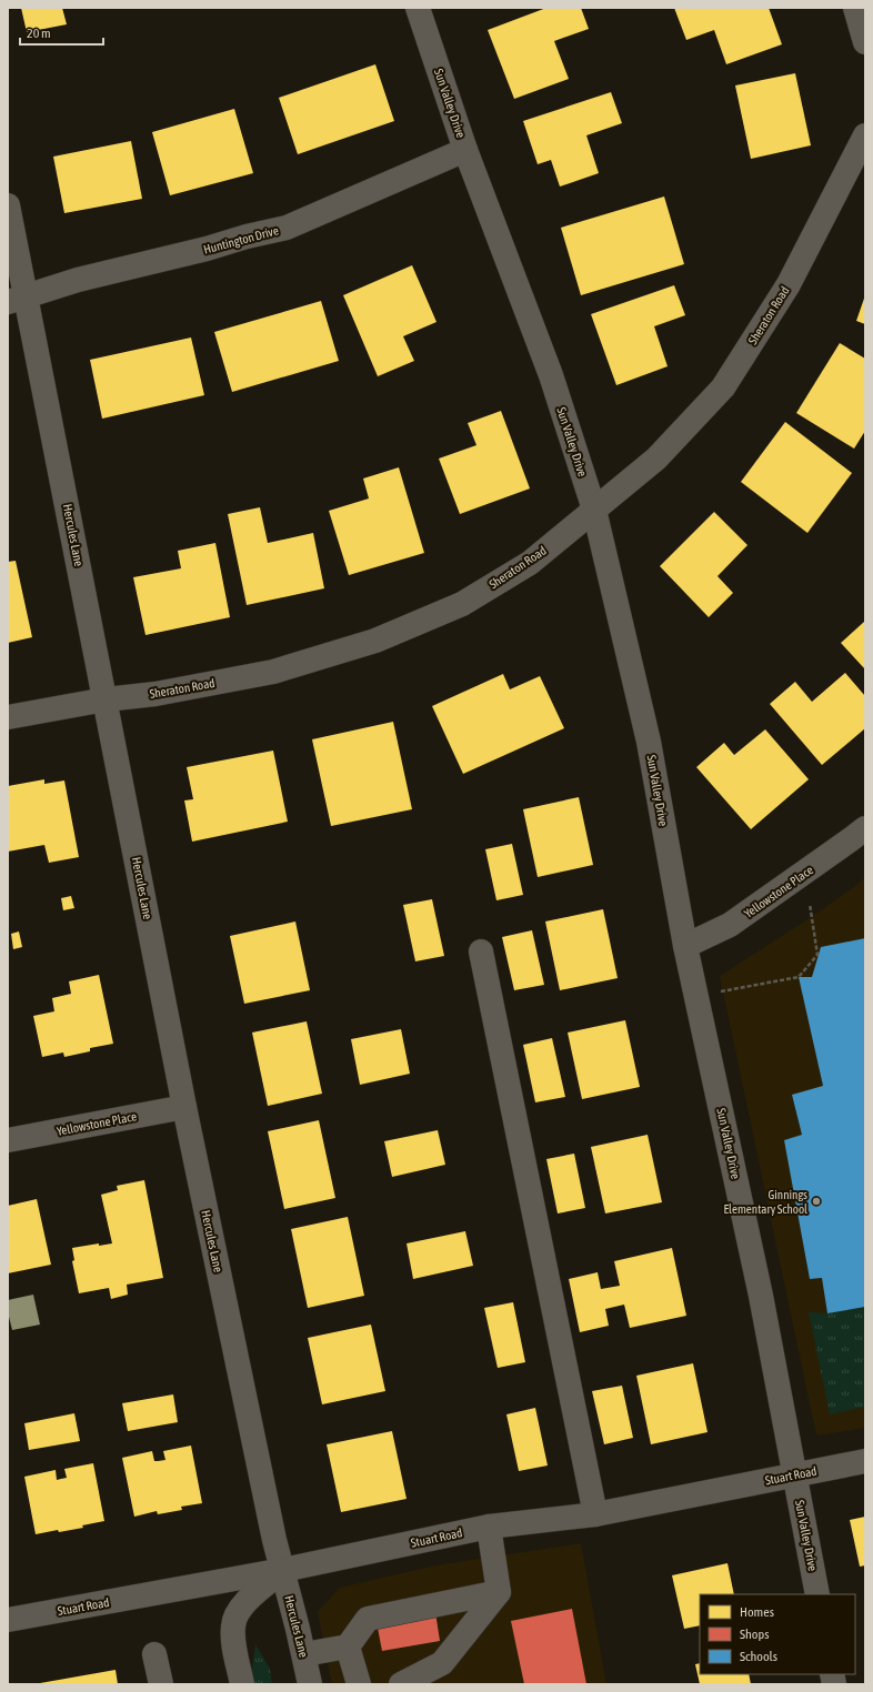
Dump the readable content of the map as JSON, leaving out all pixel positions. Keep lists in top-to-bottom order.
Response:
{
  "streets": {
    "street": [
      "Sun Valley Drive",
      "Huntington Drive",
      "Sheraton Road",
      "Hercules Lane",
      "Yellowstone Place",
      "Stuart Road"
    ]
  },
  "crossings": [
    ["Sun Valley Drive", "Huntington Drive"],
    ["Sun Valley Drive", "Sheraton Road"],
    ["Sun Valley Drive", "Yellowstone Place"],
    ["Sun Valley Drive", "Stuart Road"],
    ["Huntington Drive", "Hercules Lane"],
    ["Sheraton Road", "Hercules Lane"],
    ["Hercules Lane", "Yellowstone Place"],
    ["Hercules Lane", "Stuart Road"]
  ],
  "places": ["Ginnings Elementary School"],
  "legend": ["Homes", "Shops", "Schools"],
  "scale_bar": "20 m"
}
